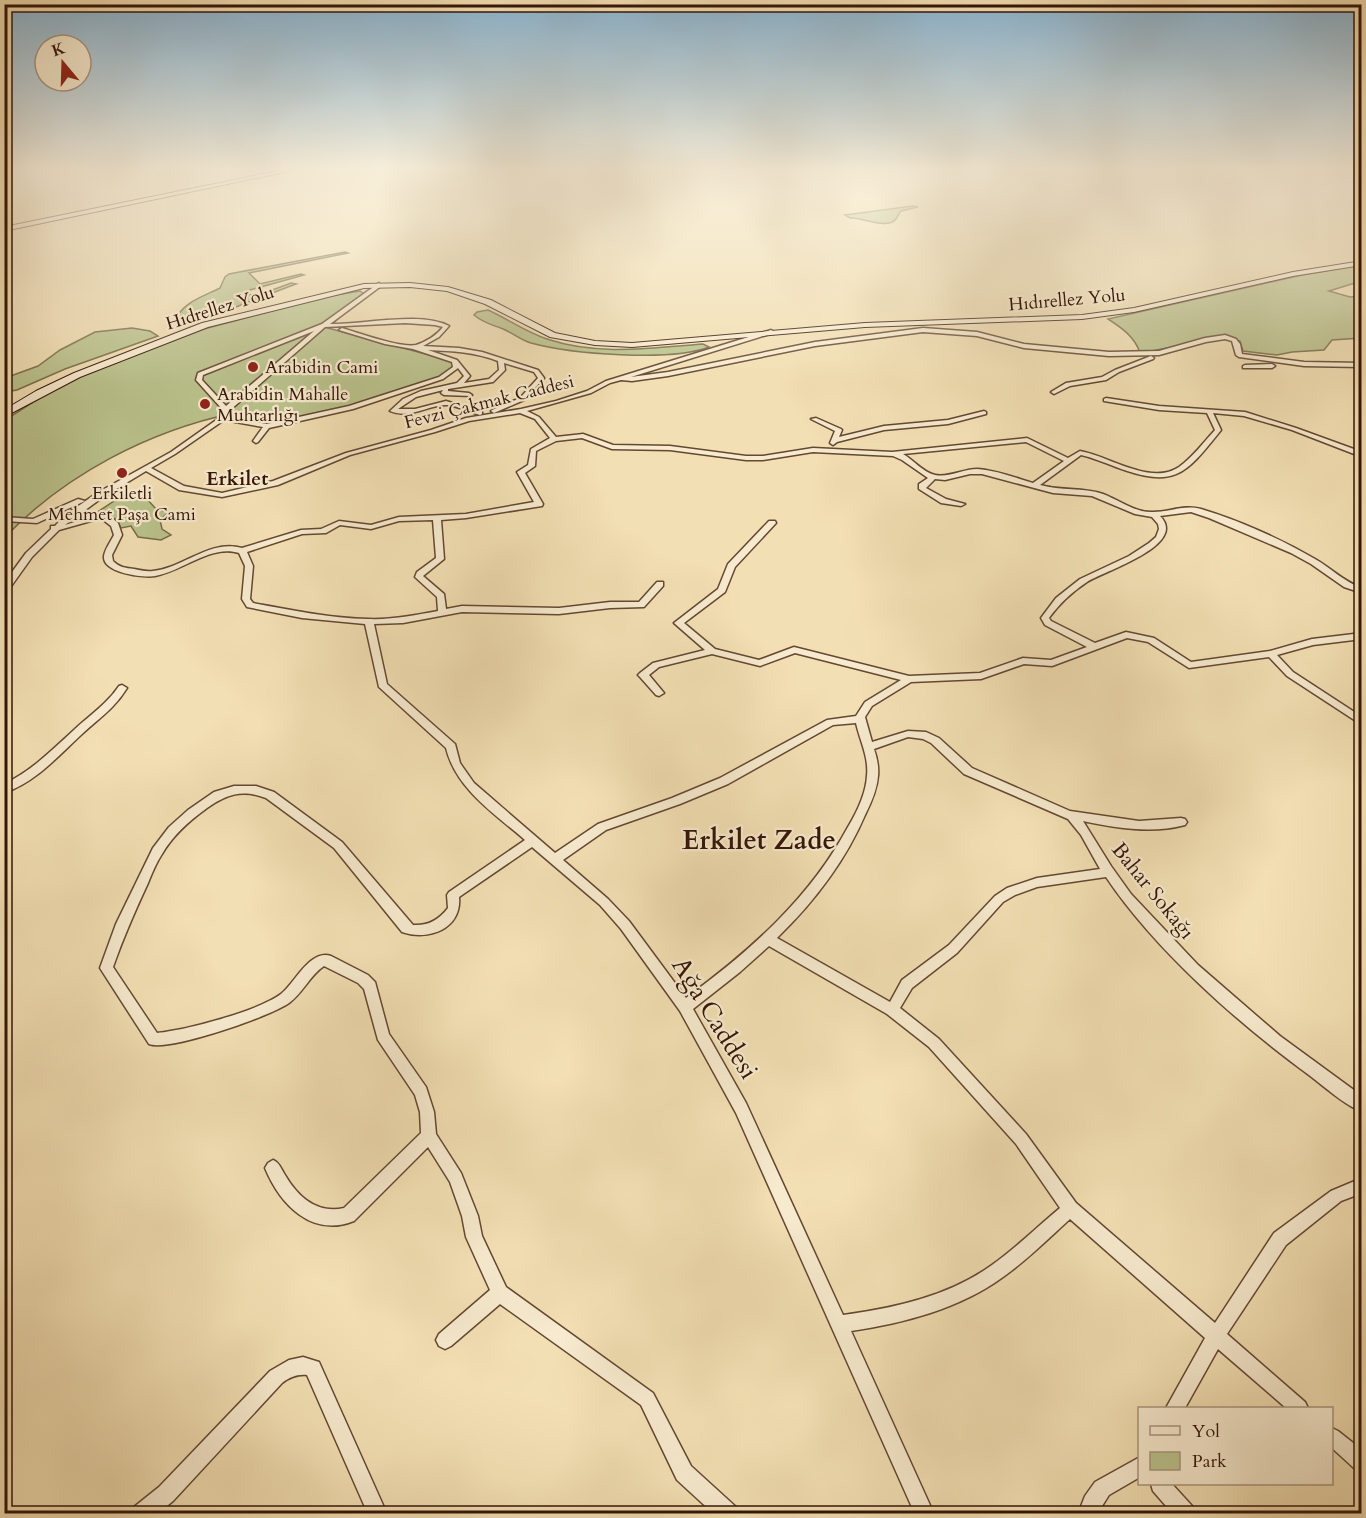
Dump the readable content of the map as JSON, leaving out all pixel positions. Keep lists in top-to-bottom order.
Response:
{
  "streets": {
    "street": [
      "Hıdırellez Yolu",
      "Hıdrellez Yolu",
      "Fevzi Çakmak Caddesi",
      "Bahar Sokağı",
      "Ağa Caddesi"
    ]
  },
  "crossings": [
    ["Hıdırellez Yolu", "Hıdrellez Yolu"],
    ["Hıdırellez Yolu", "Fevzi Çakmak Caddesi"],
    ["Hıdrellez Yolu", "Fevzi Çakmak Caddesi"]
  ],
  "districts": ["Erkilet", "Erkilet Zade"],
  "places": ["Arabidin Cami", "Arabidin Mahalle Muhtarlığı", "Erkiletli Mehmet Paşa Cami"],
  "legend": ["Yol", "Park"],
  "north": "top"
}
